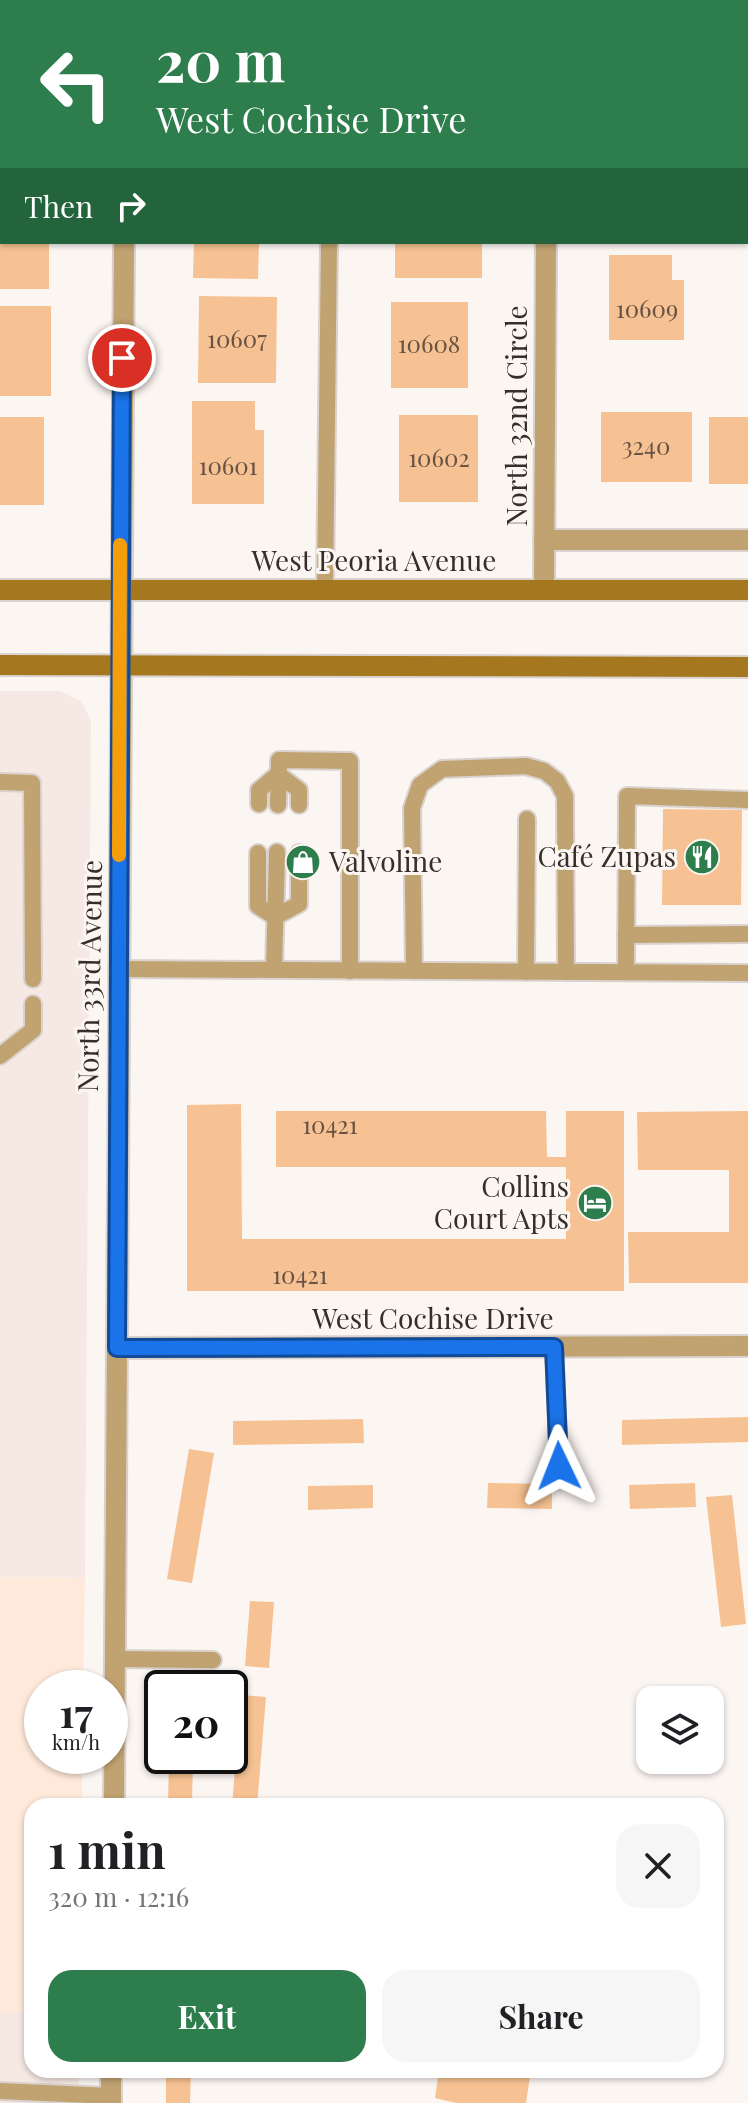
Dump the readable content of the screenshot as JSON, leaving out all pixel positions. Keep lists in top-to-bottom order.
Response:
{
  "streets": {
    "main road": ["West Peoria Avenue"],
    "street": ["North 32nd Circle", "North 33rd Avenue", "West Cochise Drive"]
  },
  "crossings": [
    ["North 32nd Circle", "West Peoria Avenue"],
    ["West Peoria Avenue", "North 33rd Avenue"],
    ["North 33rd Avenue", "West Cochise Drive"]
  ],
  "places": {
    "restaurant": ["Café Zupas"],
    "shop": ["Valvoline"],
    "hotel": ["Collins Court Apts"]
  },
  "house_numbers": [
    "10609",
    "10607",
    "10608",
    "3240",
    "10602",
    "10601",
    "10421",
    "10421"
  ],
  "page": {
    "turn": ["20 m", "West Cochise Drive"],
    "then": "Then",
    "speed": "17 km/h",
    "limit": "20",
    "heading": ["1 min", "320 m · 12:16"],
    "buttons": ["Exit", "Share"]
  }
}
